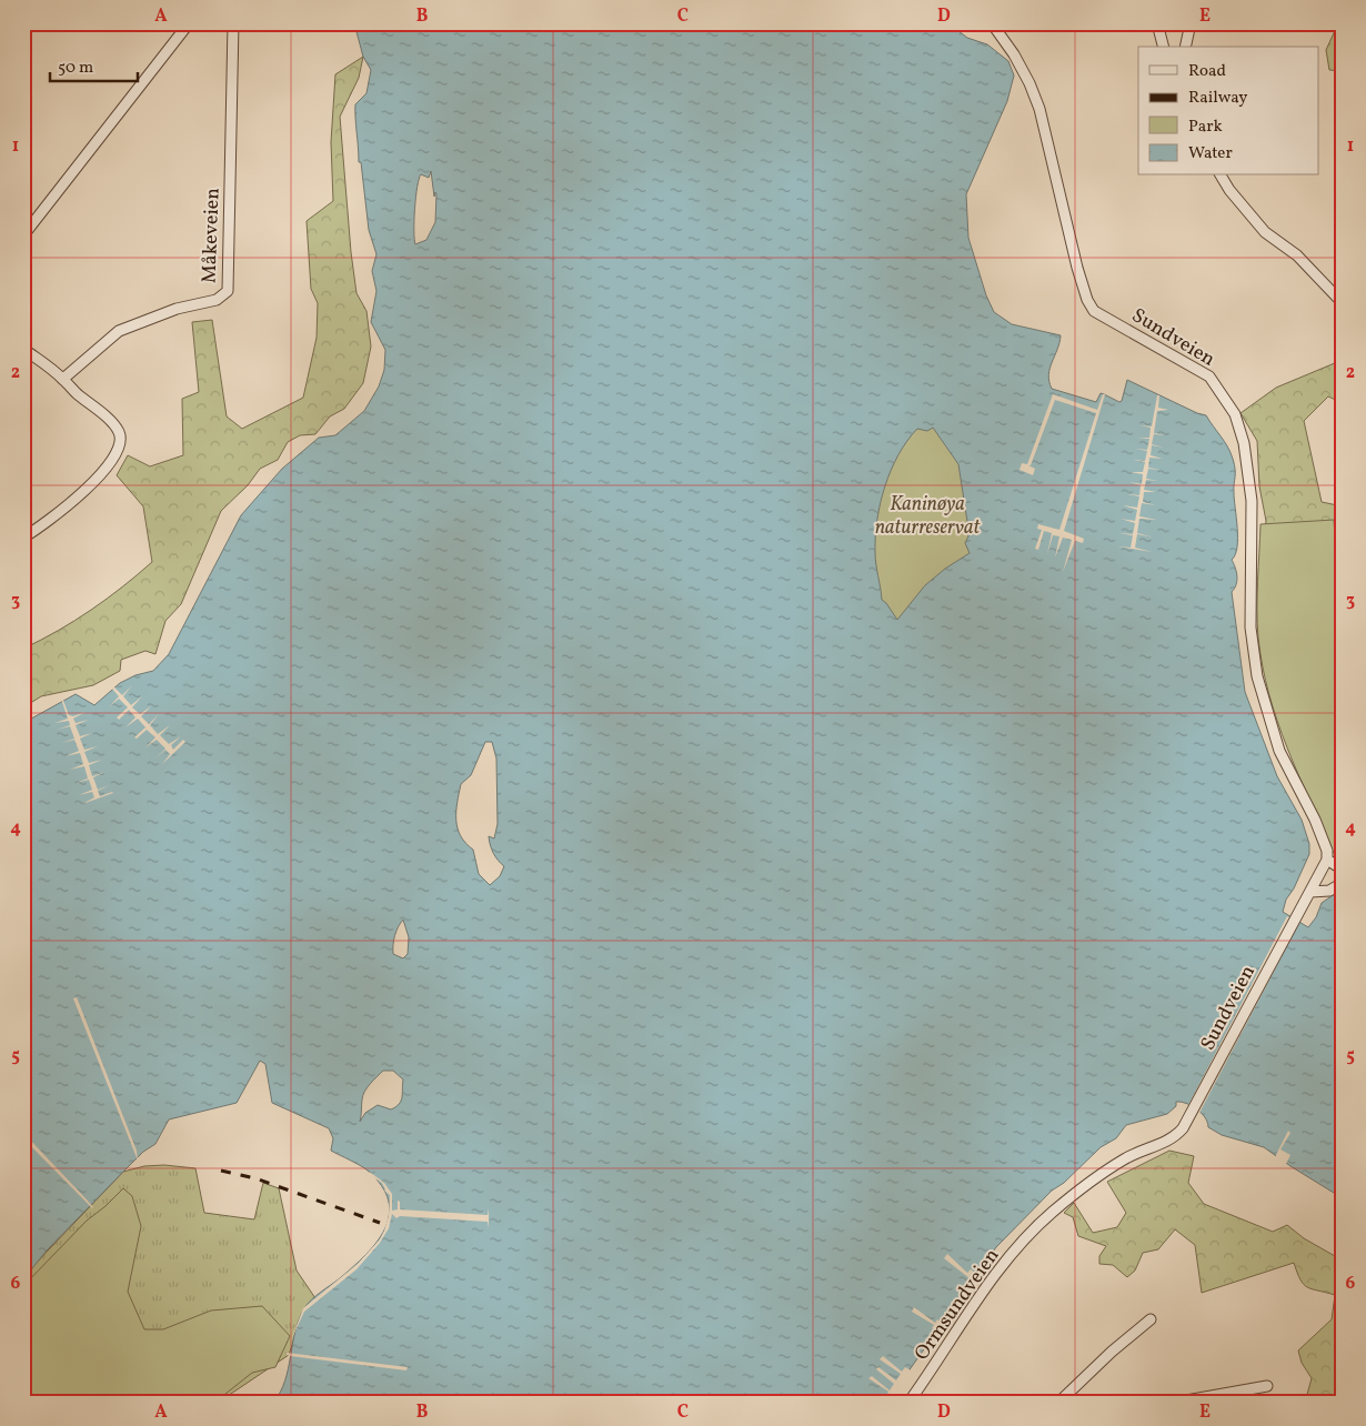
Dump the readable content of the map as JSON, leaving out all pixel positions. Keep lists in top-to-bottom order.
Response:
{
  "streets": {
    "street": ["Måkeveien", "Sundveien", "Ormsundveien"]
  },
  "crossings": [
    ["Sundveien", "Ormsundveien"]
  ],
  "parks": ["Kaninøya naturreservat"],
  "legend": [
    "Road",
    "Railway",
    "Park",
    "Water"
  ],
  "scale_bar": "50 m",
  "grid": {
    "columns": [
      "A",
      "B",
      "C",
      "D",
      "E"
    ],
    "rows": [
      "1",
      "2",
      "3",
      "4",
      "5",
      "6"
    ]
  }
}
